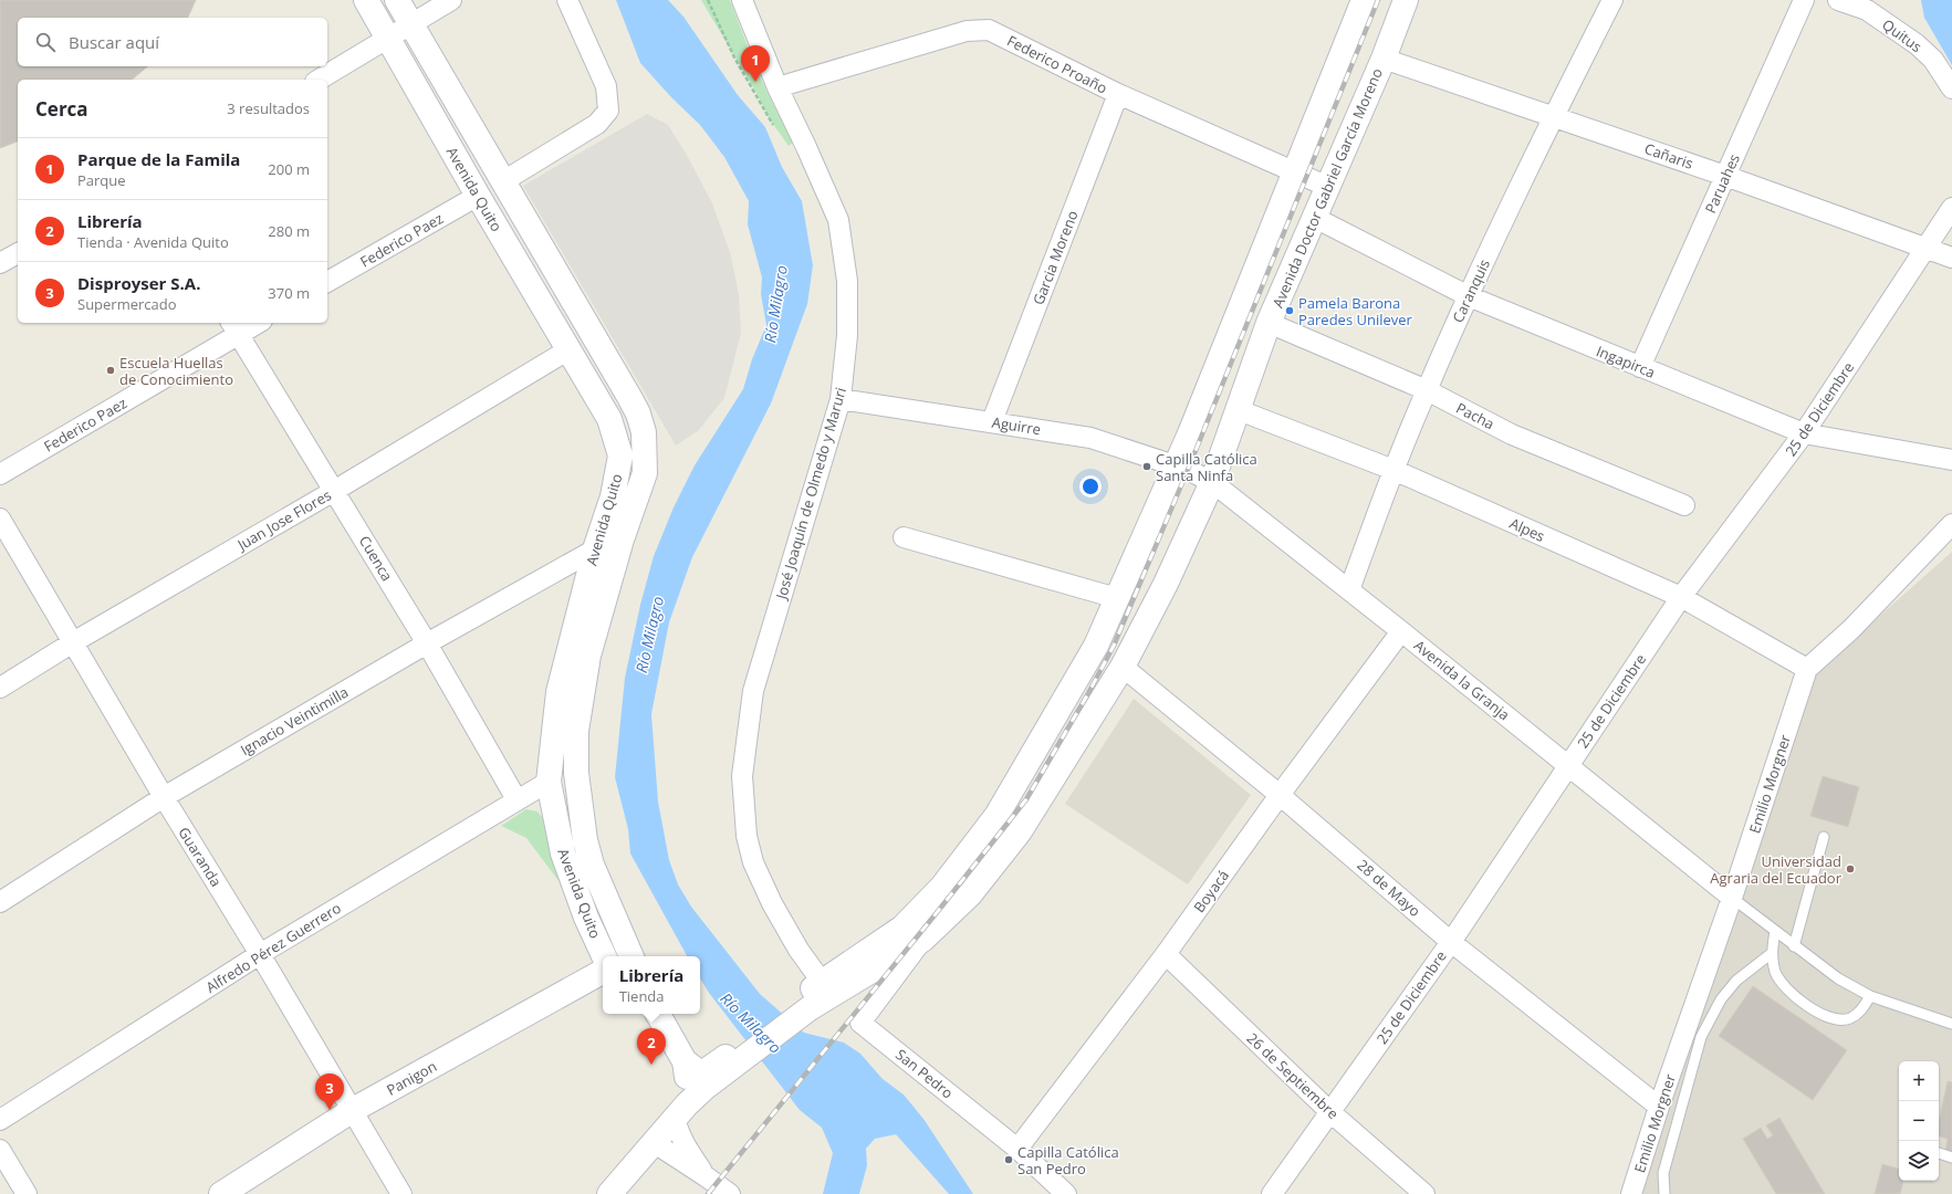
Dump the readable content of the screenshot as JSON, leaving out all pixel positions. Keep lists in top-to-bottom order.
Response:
{
  "streets": {
    "main road": ["Avenida Doctor Gabriel García Moreno", "Avenida Quito", "Panigon"],
    "street": [
      "Quitus",
      "Federico Proaño",
      "Cañaris",
      "Paruahes",
      "Federico Paez",
      "Garcia Moreno",
      "Caranquis",
      "Ingapirca",
      "25 de Diciembre",
      "Pacha",
      "Aguirre",
      "José Joaquín de Olmedo y Maruri",
      "Juan Jose Flores",
      "Alpes",
      "Cuenca",
      "Avenida la Granja",
      "Ignacio Veintimilla",
      "Emilio Morgner",
      "Guaranda",
      "28 de Mayo",
      "Boyacá",
      "Alfredo Pérez Guerrero",
      "San Pedro",
      "26 de Septiembre"
    ]
  },
  "crossings": [
    ["Federico Proaño", "Avenida Doctor Gabriel García Moreno"],
    ["Federico Proaño", "Garcia Moreno"],
    ["Federico Proaño", "José Joaquín de Olmedo y Maruri"],
    ["Cañaris", "Paruahes"],
    ["Cañaris", "Avenida Doctor Gabriel García Moreno"],
    ["Cañaris", "Caranquis"],
    ["Cañaris", "25 de Diciembre"],
    ["Paruahes", "Ingapirca"],
    ["Avenida Doctor Gabriel García Moreno", "Ingapirca"],
    ["Avenida Doctor Gabriel García Moreno", "Pacha"],
    ["Avenida Doctor Gabriel García Moreno", "Aguirre"],
    ["Avenida Doctor Gabriel García Moreno", "José Joaquín de Olmedo y Maruri"],
    ["Avenida Doctor Gabriel García Moreno", "Alpes"],
    ["Avenida Doctor Gabriel García Moreno", "Avenida la Granja"],
    ["Avenida Doctor Gabriel García Moreno", "28 de Mayo"],
    ["Avenida Doctor Gabriel García Moreno", "San Pedro"],
    ["Avenida Quito", "Federico Paez"],
    ["Avenida Quito", "Juan Jose Flores"],
    ["Avenida Quito", "Ignacio Veintimilla"],
    ["Avenida Quito", "Alfredo Pérez Guerrero"],
    ["Federico Paez", "Cuenca"],
    ["Garcia Moreno", "Aguirre"],
    ["Caranquis", "Ingapirca"],
    ["Caranquis", "Pacha"],
    ["Caranquis", "Alpes"],
    ["Caranquis", "Avenida la Granja"],
    ["Ingapirca", "25 de Diciembre"],
    ["25 de Diciembre", "Alpes"],
    ["25 de Diciembre", "Avenida la Granja"],
    ["25 de Diciembre", "28 de Mayo"],
    ["25 de Diciembre", "26 de Septiembre"],
    ["Aguirre", "José Joaquín de Olmedo y Maruri"],
    ["Aguirre", "Avenida la Granja"],
    ["Juan Jose Flores", "Cuenca"],
    ["Juan Jose Flores", "Guaranda"],
    ["Alpes", "Emilio Morgner"],
    ["Cuenca", "Ignacio Veintimilla"],
    ["Cuenca", "Alfredo Pérez Guerrero"],
    ["Avenida la Granja", "Emilio Morgner"],
    ["Avenida la Granja", "Boyacá"],
    ["Ignacio Veintimilla", "Guaranda"],
    ["Emilio Morgner", "28 de Mayo"],
    ["Guaranda", "Alfredo Pérez Guerrero"],
    ["Guaranda", "Panigon"],
    ["28 de Mayo", "Boyacá"],
    ["Boyacá", "San Pedro"],
    ["Boyacá", "26 de Septiembre"]
  ],
  "water": ["Río Milagro"],
  "places": [
    "Pamela Barona Paredes Unilever",
    "Escuela Huellas de Conocimiento",
    "Capilla Católica Santa Ninfa",
    "Universidad Agraria del Ecuador",
    "Capilla Católica San Pedro"
  ],
  "page": {
    "search": "Buscar aquí",
    "pins": ["1", "2", "3"],
    "heading": ["Cerca", "3 resultados"],
    "list": [
      {
        "mark": "1",
        "name": "Parque de la Famila",
        "note": "Parque",
        "value": "200 m"
      },
      {
        "mark": "2",
        "name": "Librería",
        "note": "Tienda · Avenida Quito",
        "value": "280 m"
      },
      {
        "mark": "3",
        "name": "Disproyser S.A.",
        "note": "Supermercado",
        "value": "370 m"
      }
    ],
    "popup": ["Librería", "Tienda"],
    "map_buttons": ["+", "−"]
  }
}
